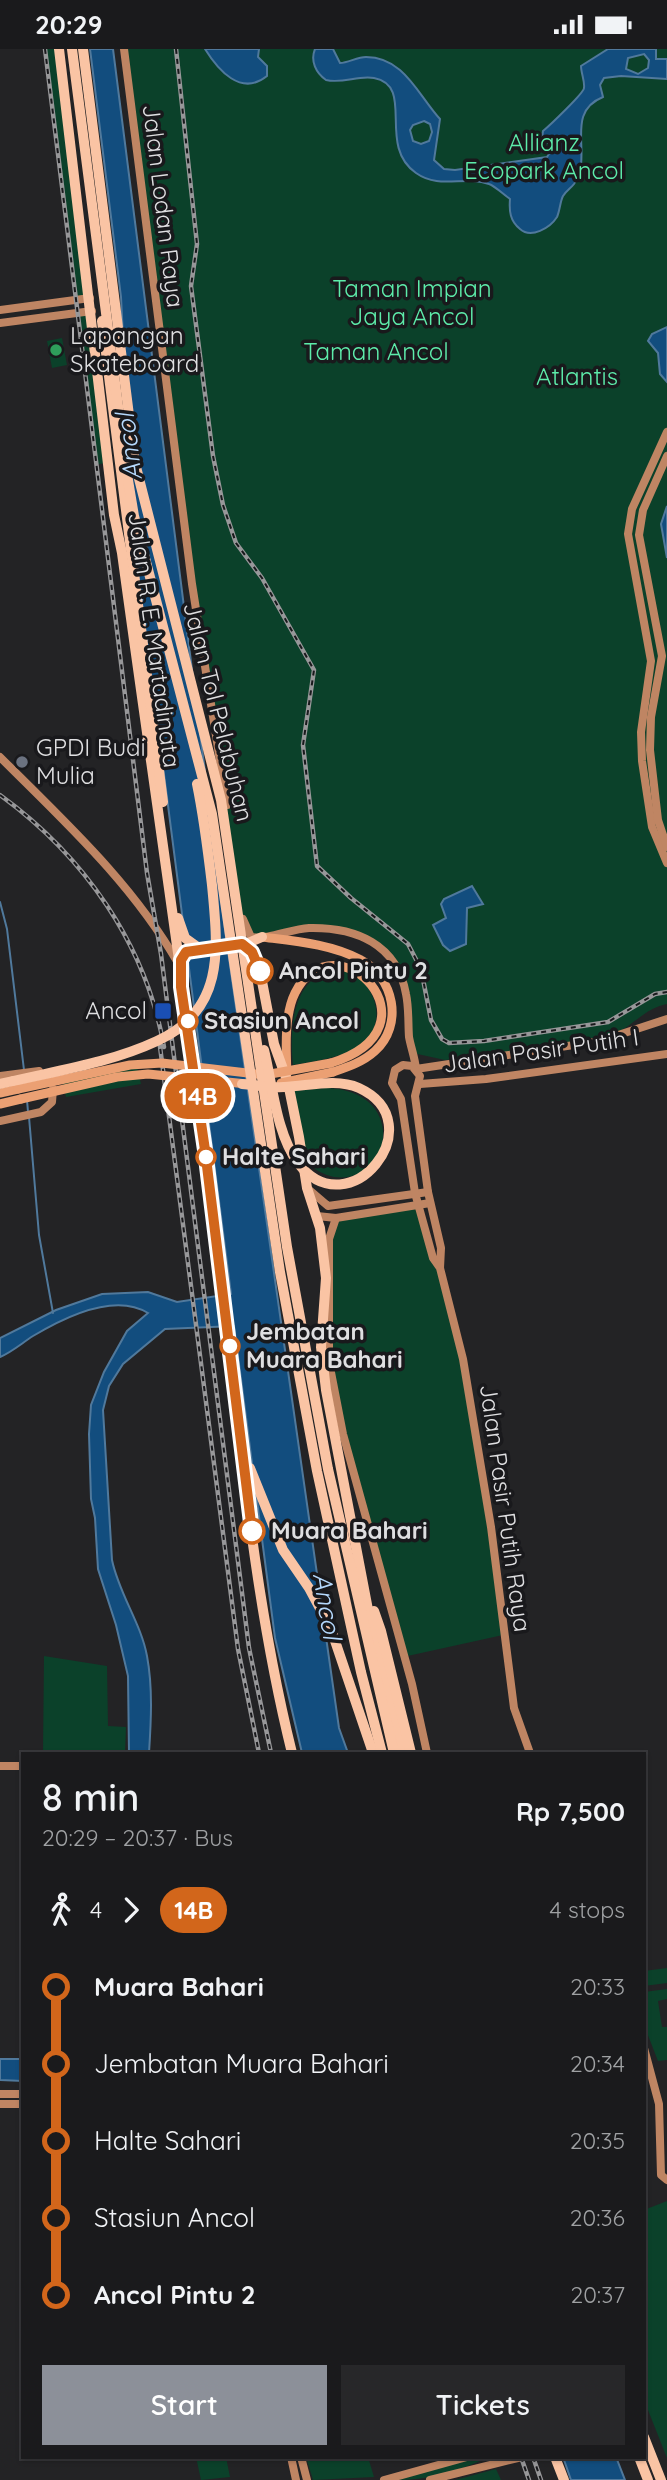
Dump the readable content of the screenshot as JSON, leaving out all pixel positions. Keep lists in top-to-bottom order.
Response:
{
  "streets": {
    "highway": ["Jalan R. E. Martadinata", "Jalan Tol Pelabuhan"],
    "street": ["Jalan Lodan Raya", "Jalan Pasir Putih I", "Jalan Pasir Putih Raya"]
  },
  "crossings": [
    ["Jalan Lodan Raya", "Jalan Pasir Putih Raya"],
    ["Jalan R. E. Martadinata", "Jalan Tol Pelabuhan"],
    ["Jalan Pasir Putih I", "Jalan Pasir Putih Raya"]
  ],
  "water": ["Ancol"],
  "parks": [
    "Allianz Ecopark Ancol",
    "Taman Impian Jaya Ancol",
    "Taman Ancol",
    "Atlantis"
  ],
  "places": {
    "other": [
      "Lapangan Skateboard",
      "GPDI Budi Mulia",
      "Ancol Pintu 2",
      "Stasiun Ancol",
      "Halte Sahari",
      "Jembatan Muara Bahari",
      "Muara Bahari"
    ],
    "transit": ["Ancol"]
  },
  "lines": ["bus line 14B"],
  "page": {
    "status": "20:29",
    "on_map": "14B",
    "heading": ["8 min", "20:29 – 20:37 · Bus", "Rp 7,500"],
    "legs": ["4", "14B", "4 stops"],
    "list": [
      {
        "name": "Muara Bahari",
        "value": "20:33"
      },
      {
        "name": "Jembatan Muara Bahari",
        "value": "20:34"
      },
      {
        "name": "Halte Sahari",
        "value": "20:35"
      },
      {
        "name": "Stasiun Ancol",
        "value": "20:36"
      },
      {
        "name": "Ancol Pintu 2",
        "value": "20:37"
      }
    ],
    "buttons": ["Start", "Tickets"]
  }
}
